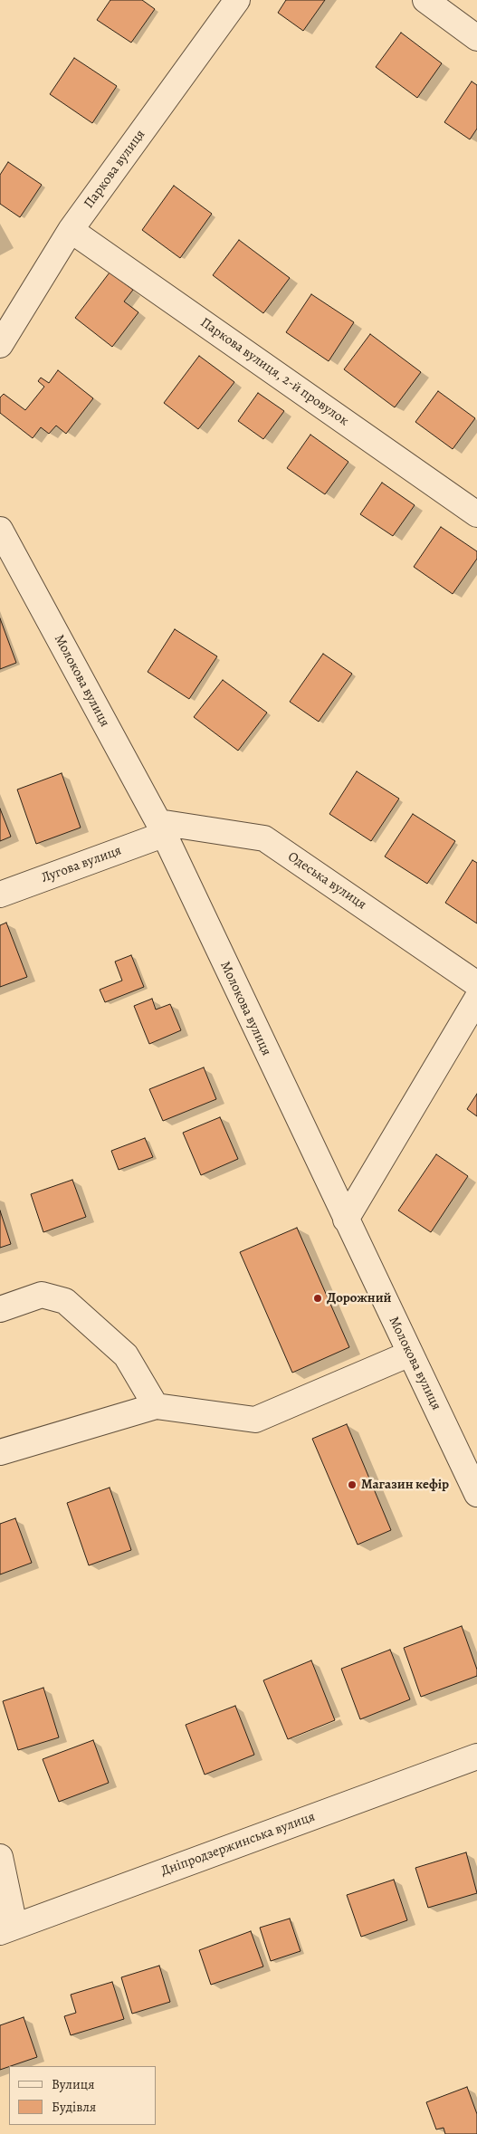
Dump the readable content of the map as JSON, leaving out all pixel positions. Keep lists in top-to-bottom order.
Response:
{
  "streets": {
    "street": [
      "Паркова вулиця",
      "Паркова вулиця, 2-й провулок",
      "Молокова вулиця",
      "Лугова вулиця",
      "Одеська вулиця",
      "Дніпродзержинська вулиця"
    ]
  },
  "crossings": [
    ["Паркова вулиця", "Паркова вулиця, 2-й провулок"],
    ["Молокова вулиця", "Лугова вулиця"],
    ["Молокова вулиця", "Одеська вулиця"],
    ["Лугова вулиця", "Одеська вулиця"]
  ],
  "places": ["Дорожний", "Магазин кефір"],
  "legend": ["Вулиця", "Будівля"]
}
